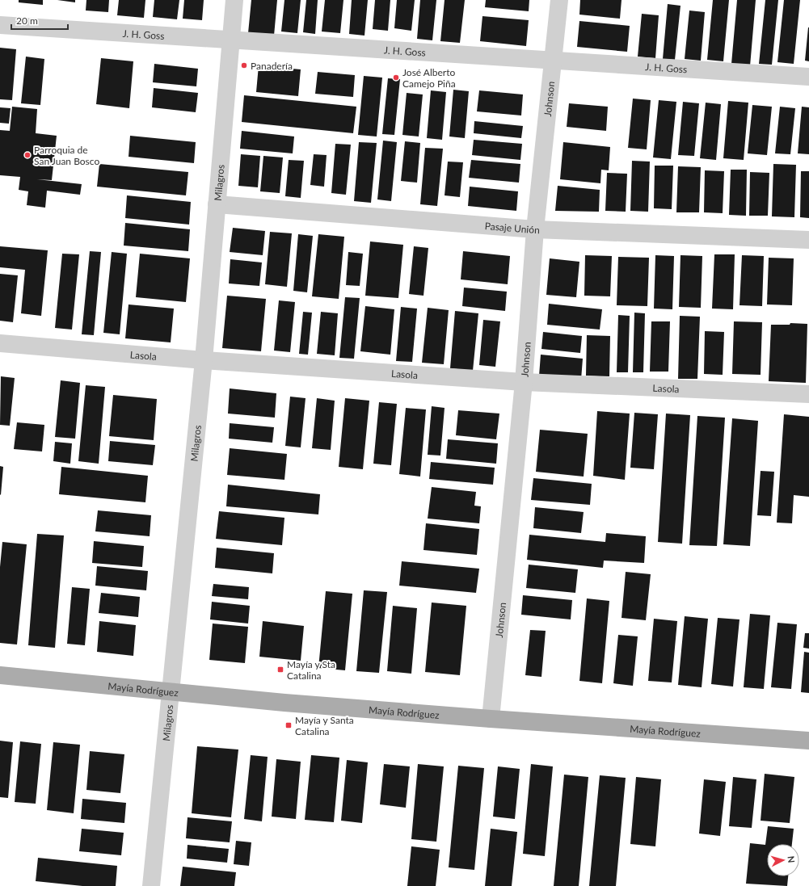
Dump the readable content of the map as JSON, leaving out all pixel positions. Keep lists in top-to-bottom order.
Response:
{
  "streets": {
    "main road": ["Mayía Rodríguez"],
    "street": [
      "J. H. Goss",
      "Johnson",
      "Milagros",
      "Pasaje Unión",
      "Lasola"
    ]
  },
  "crossings": [
    ["J. H. Goss", "Johnson"],
    ["J. H. Goss", "Milagros"],
    ["Johnson", "Pasaje Unión"],
    ["Johnson", "Lasola"],
    ["Johnson", "Mayía Rodríguez"],
    ["Milagros", "Pasaje Unión"],
    ["Milagros", "Lasola"],
    ["Milagros", "Mayía Rodríguez"]
  ],
  "places": {
    "other": ["Panadería", "José Alberto Camejo Piña", "Parroquia de San Juan Bosco"],
    "transit": ["Mayía y Sta Catalina", "Mayía y Santa Catalina"]
  },
  "scale_bar": "20 m",
  "north": "right"
}
